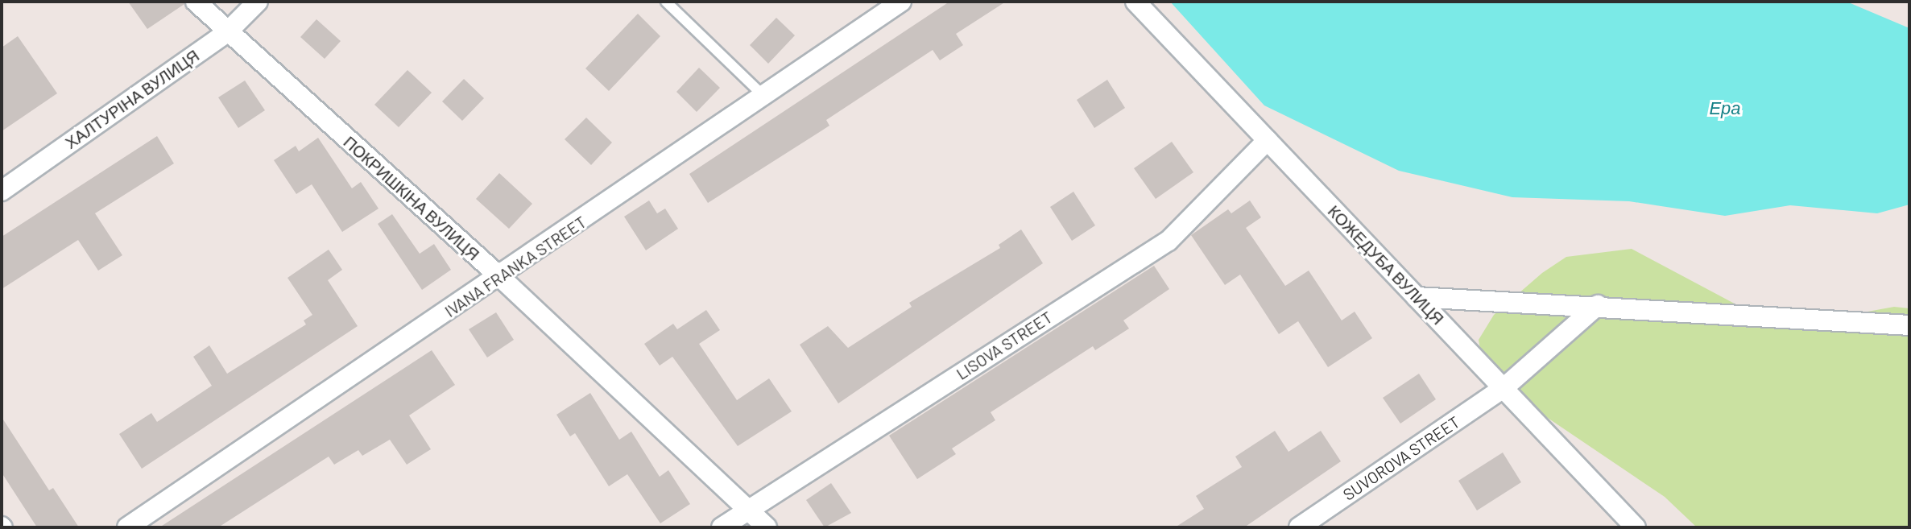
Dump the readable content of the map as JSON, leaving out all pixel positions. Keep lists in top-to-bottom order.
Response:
{
  "streets": {
    "street": [
      "ХАЛТУРІНА ВУЛИЦЯ",
      "ПОКРИШКІНА ВУЛИЦЯ",
      "КОЖЕДУБА ВУЛИЦЯ",
      "IVANA FRANKA STREET",
      "LISOVA STREET",
      "SUVOROVA STREET"
    ]
  },
  "crossings": [
    ["ХАЛТУРІНА ВУЛИЦЯ", "ПОКРИШКІНА ВУЛИЦЯ"],
    ["ПОКРИШКІНА ВУЛИЦЯ", "IVANA FRANKA STREET"],
    ["ПОКРИШКІНА ВУЛИЦЯ", "LISOVA STREET"],
    ["КОЖЕДУБА ВУЛИЦЯ", "LISOVA STREET"],
    ["КОЖЕДУБА ВУЛИЦЯ", "SUVOROVA STREET"]
  ],
  "water": ["Ера"]
}
